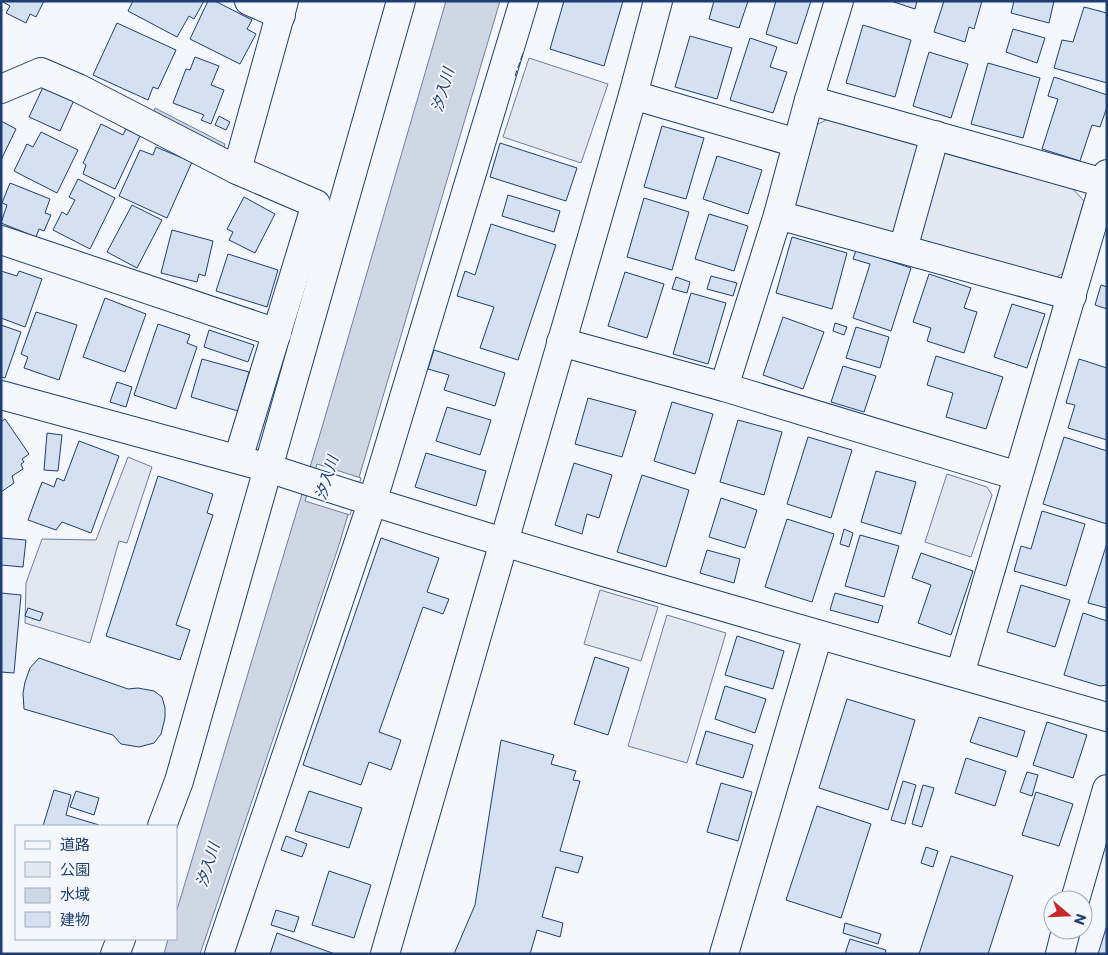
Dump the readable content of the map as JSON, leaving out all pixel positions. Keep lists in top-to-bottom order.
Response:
{
  "water": ["汐入川"],
  "legend": [
    "道路",
    "公園",
    "水域",
    "建物"
  ],
  "north": "right"
}
